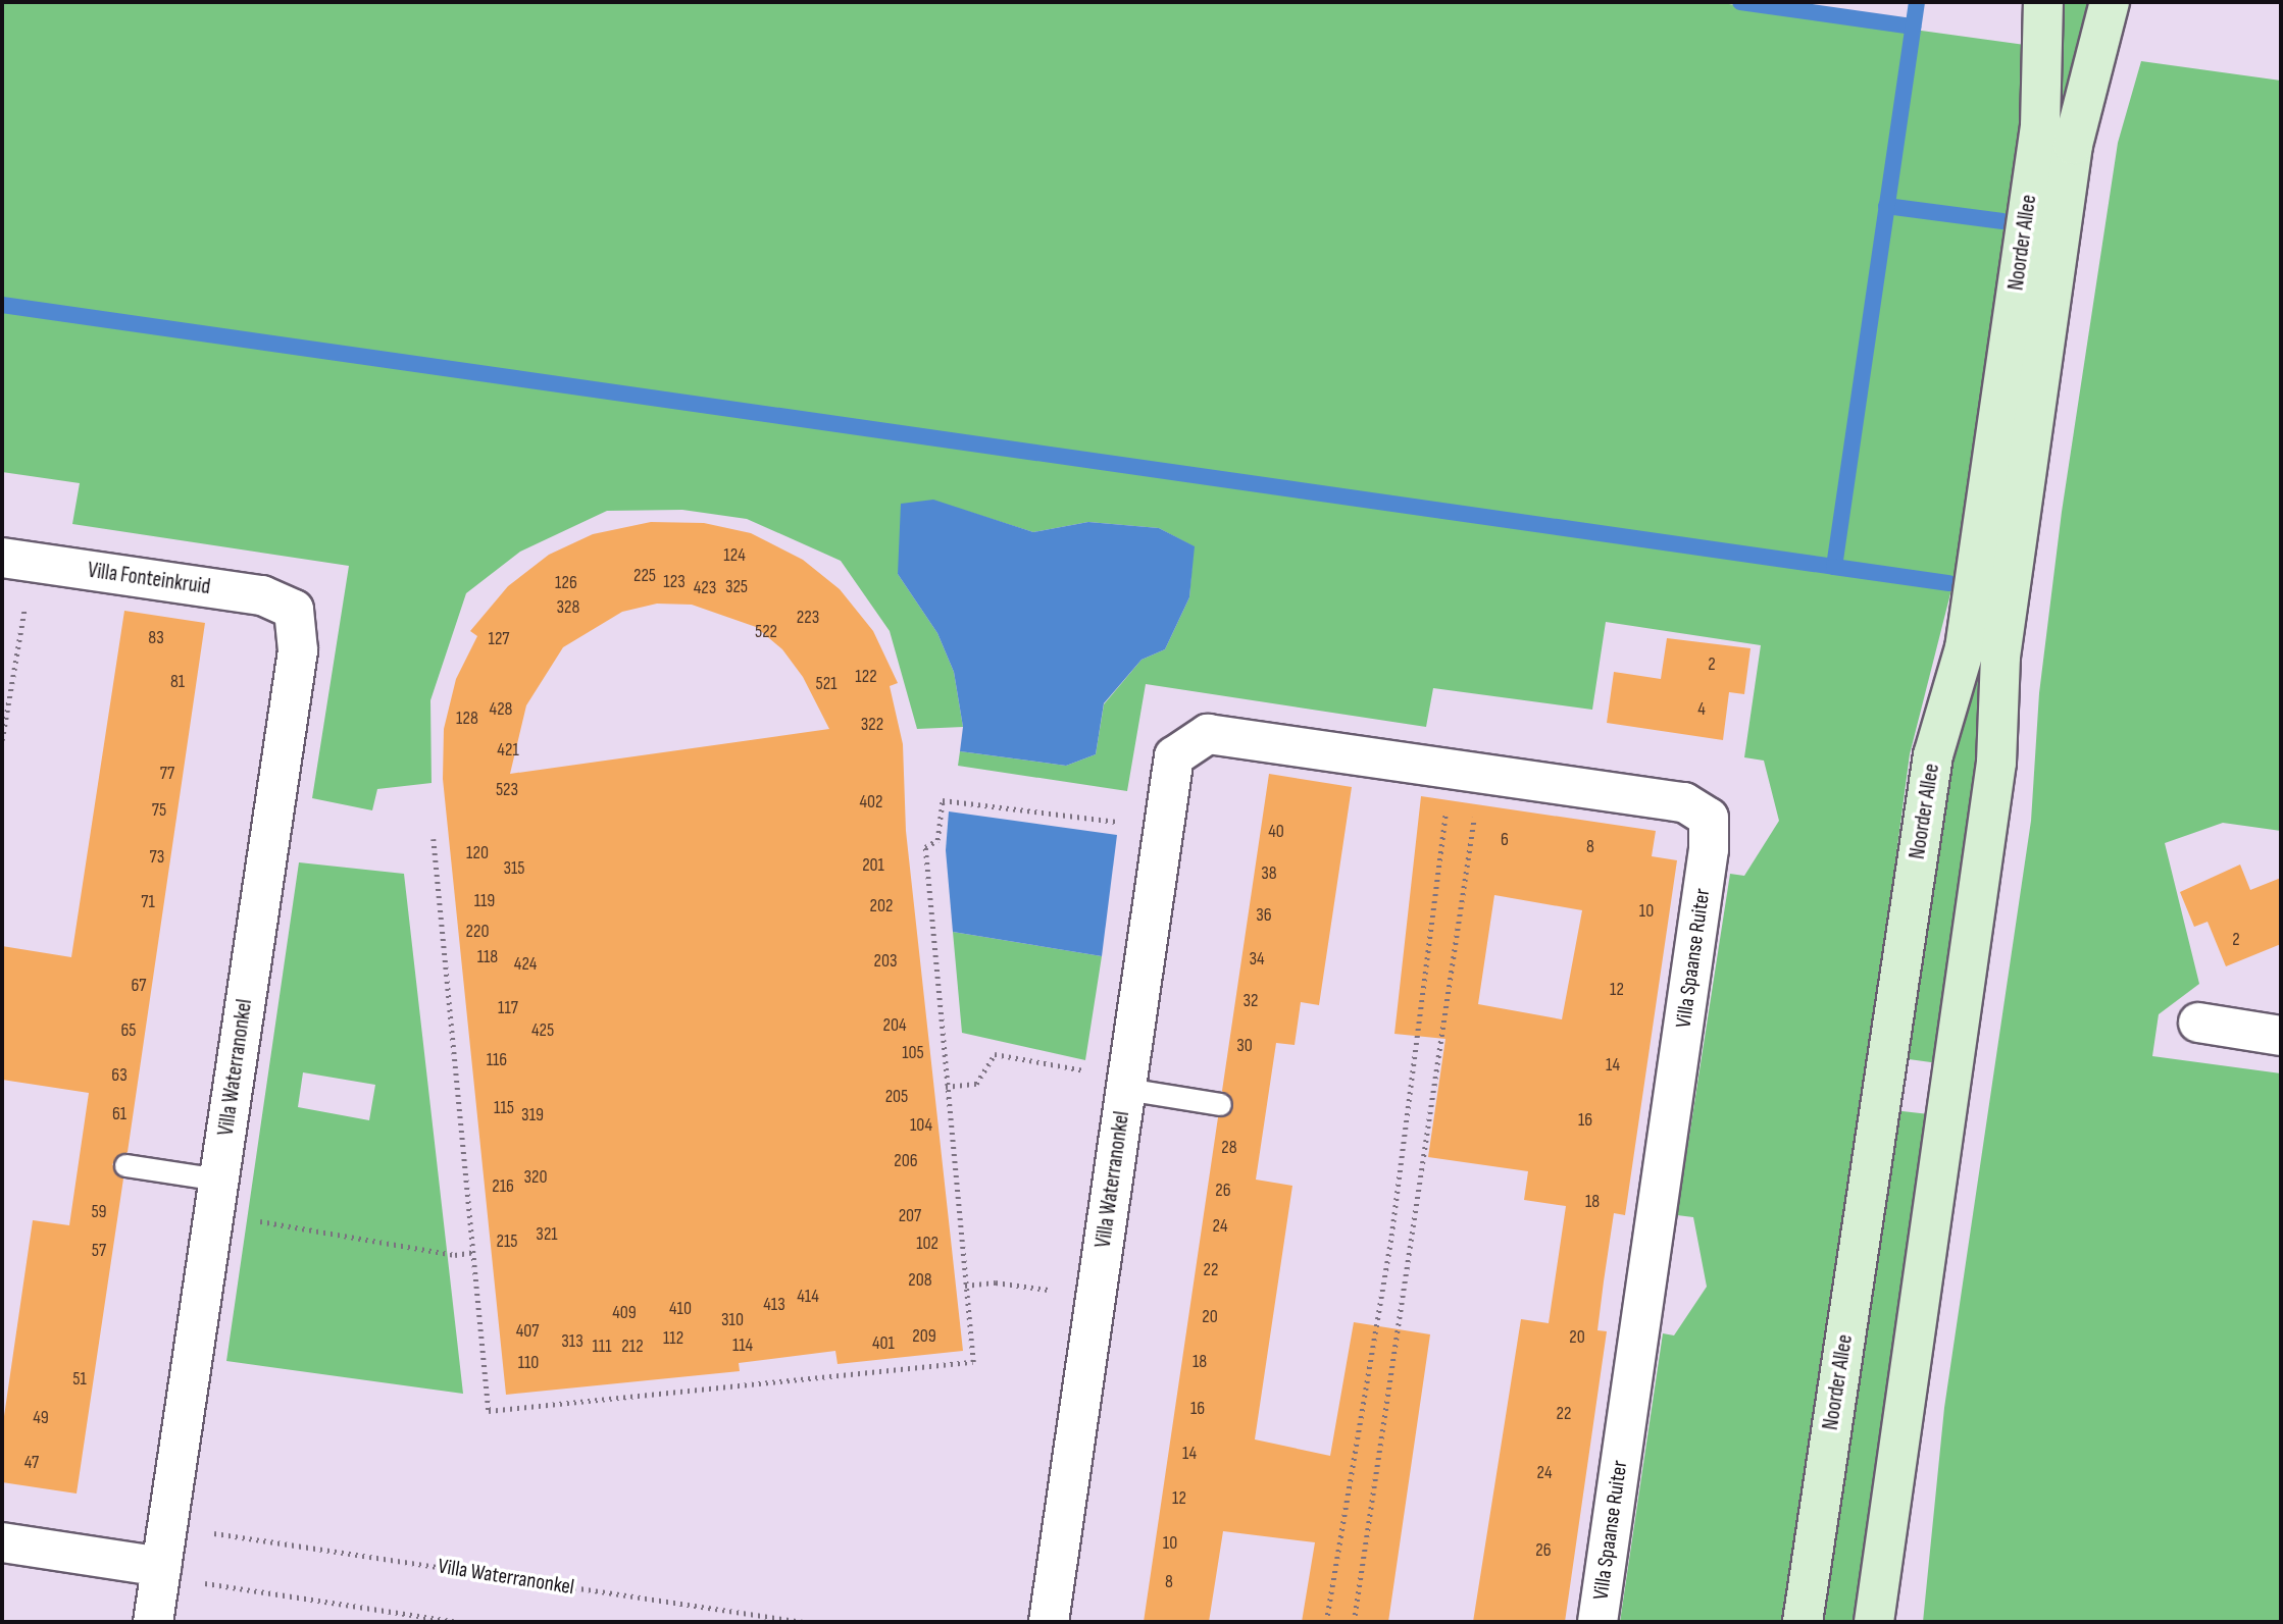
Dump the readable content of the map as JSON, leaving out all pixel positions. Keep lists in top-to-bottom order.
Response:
{
  "streets": {
    "street": [
      "Noorder Allee",
      "Villa Fonteinkruid",
      "Villa Spaanse Ruiter",
      "Villa Waterranonkel"
    ]
  },
  "crossings": [
    ["Villa Fonteinkruid", "Villa Waterranonkel"],
    ["Villa Spaanse Ruiter", "Villa Waterranonkel"]
  ],
  "house_numbers": [
    "124",
    "225",
    "123",
    "126",
    "325",
    "423",
    "328",
    "223",
    "522",
    "83",
    "127",
    "2",
    "122",
    "81",
    "521",
    "428",
    "4",
    "128",
    "322",
    "421",
    "77",
    "523",
    "402",
    "75",
    "40",
    "6",
    "8",
    "120",
    "73",
    "201",
    "315",
    "38",
    "119",
    "71",
    "202",
    "10",
    "36",
    "220",
    "2",
    "118",
    "34",
    "203",
    "424",
    "67",
    "12",
    "32",
    "117",
    "204",
    "65",
    "425",
    "30",
    "105",
    "116",
    "14",
    "63",
    "205",
    "115",
    "61",
    "319",
    "16",
    "104",
    "28",
    "206",
    "320",
    "216",
    "26",
    "18",
    "59",
    "207",
    "24",
    "321",
    "215",
    "102",
    "57",
    "22",
    "208",
    "414",
    "413",
    "410",
    "409",
    "20",
    "310",
    "407",
    "209",
    "20",
    "112",
    "313",
    "401",
    "114",
    "111",
    "212",
    "18",
    "110",
    "51",
    "16",
    "22",
    "49",
    "14",
    "47",
    "24",
    "12",
    "10",
    "26",
    "8"
  ]
}
